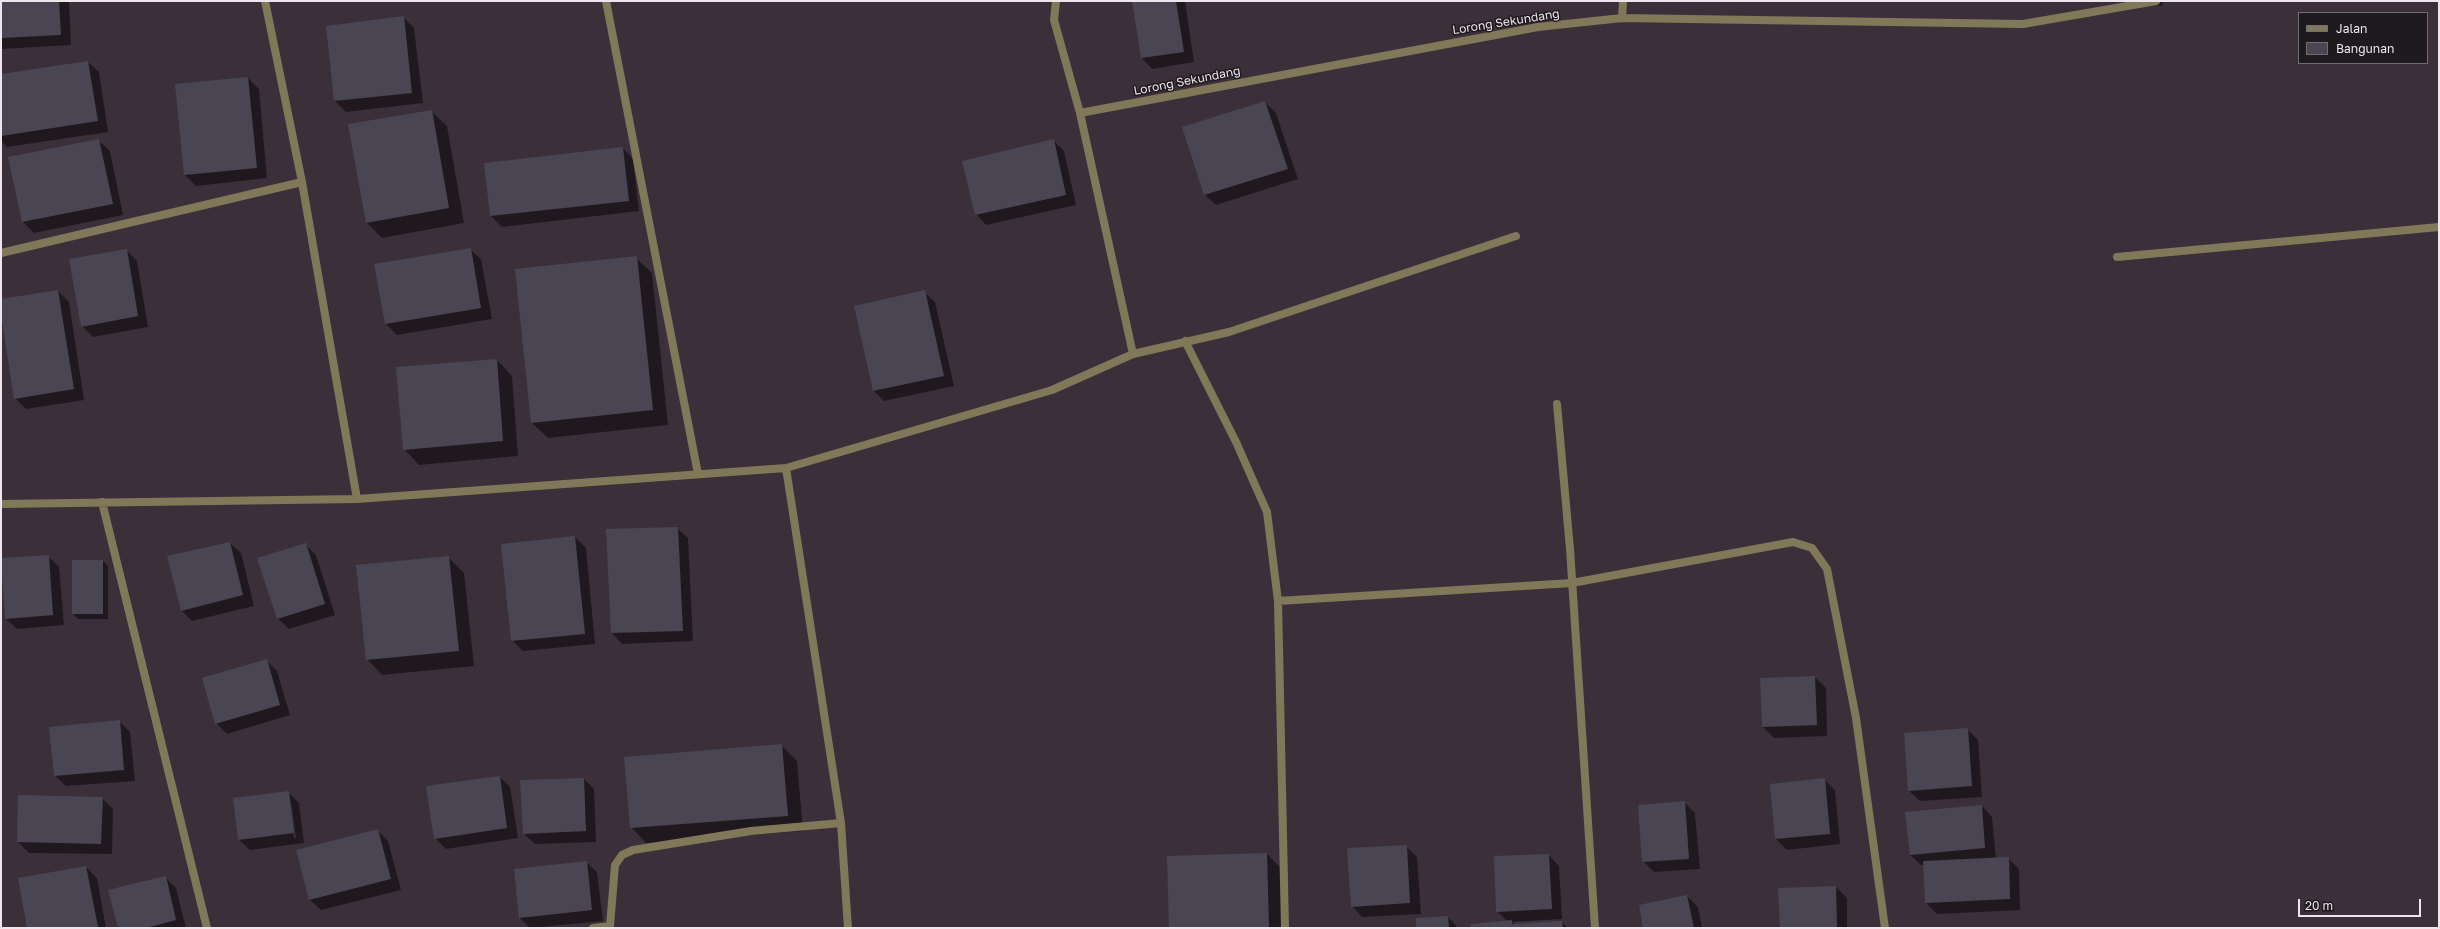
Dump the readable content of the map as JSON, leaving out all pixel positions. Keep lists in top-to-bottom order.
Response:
{
  "streets": {
    "street": ["Lorong Sekundang"]
  },
  "legend": ["Jalan", "Bangunan"],
  "scale_bar": "20 m"
}
